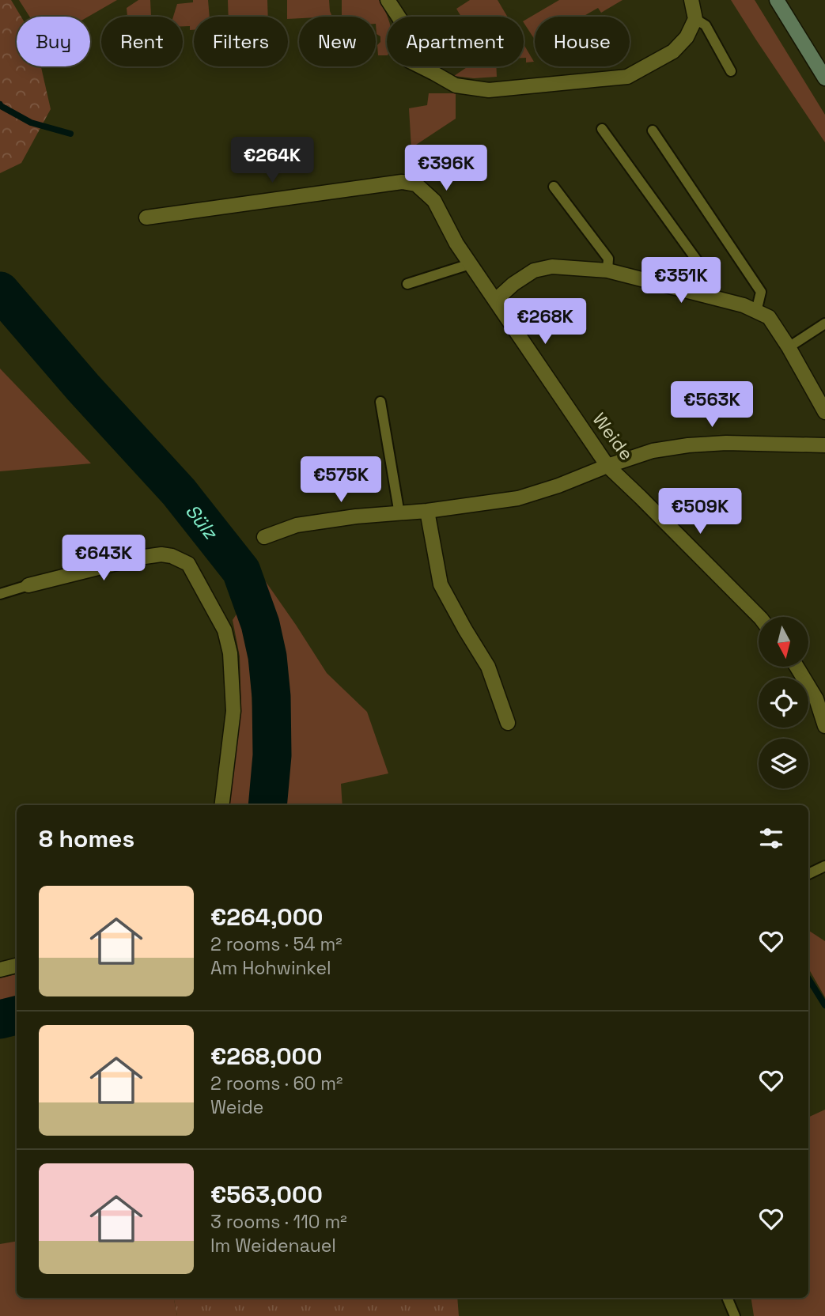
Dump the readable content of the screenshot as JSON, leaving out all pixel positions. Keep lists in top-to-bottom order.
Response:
{
  "streets": {
    "street": ["Weide"]
  },
  "water": ["Sülz"],
  "north": "bottom",
  "page": {
    "chip": [
      "Buy",
      "Rent",
      "Filters",
      "New",
      "Apartment",
      "House"
    ],
    "price": [
      "€264K",
      "€396K",
      "€351K",
      "€268K",
      "€563K",
      "€575K",
      "€509K",
      "€643K"
    ],
    "heading": "8 homes",
    "list": [
      {
        "name": "€264,000",
        "note": "2 rooms · 54 m² · Am Hohwinkel"
      },
      {
        "name": "€268,000",
        "note": "2 rooms · 60 m² · Weide"
      },
      {
        "name": "€563,000",
        "note": "3 rooms · 110 m² · Im Weidenauel"
      }
    ]
  }
}
